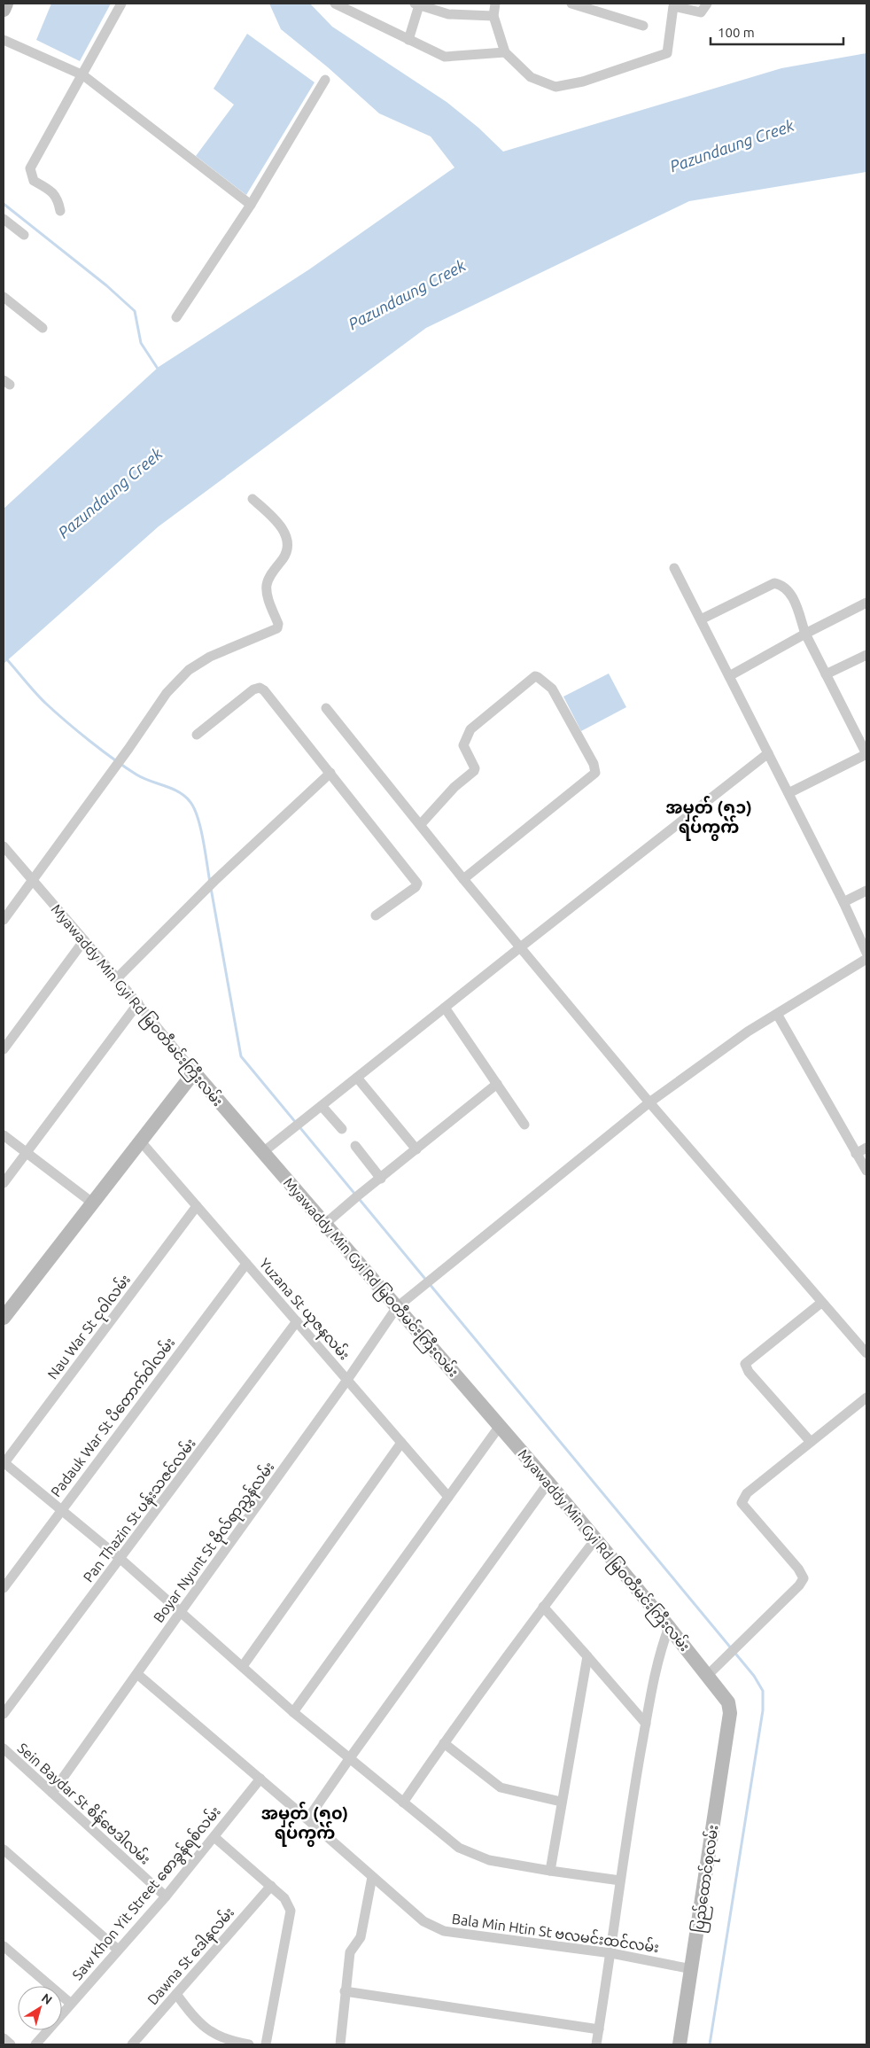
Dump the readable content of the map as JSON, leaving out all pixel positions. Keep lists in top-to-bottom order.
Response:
{
  "streets": {
    "main road": ["Myawaddy Min Gyi Rd မြဝတီမင်းကြီးလမ်း", "ပြည်ထောင်စုလမ်း"],
    "street": [
      "Yuzana St ယုဇနလမ်း",
      "Nau War St ငုဝါလမ်း",
      "Padauk War St ပိတောက်ဝါလမ်း",
      "Pan Thazin St ပန်းသဇင်လမ်း",
      "Boyar Nyunt St ဗိုလ်ရာညွှန်လမ်း",
      "Sein Baydar St စိန်ဗေဒါလမ်း",
      "Saw Khon Yit Street စောခွန်ရစ်လမ်း",
      "Bala Min Htin St ဗလမင်းထင်လမ်း",
      "Dawna St ဒေါနလမ်း"
    ]
  },
  "crossings": [
    ["Myawaddy Min Gyi Rd မြဝတီမင်းကြီးလမ်း", "Boyar Nyunt St ဗိုလ်ရာညွှန်လမ်း"],
    ["Myawaddy Min Gyi Rd မြဝတီမင်းကြီးလမ်း", "ပြည်ထောင်စုလမ်း"],
    ["Yuzana St ယုဇနလမ်း", "Nau War St ငုဝါလမ်း"],
    ["Yuzana St ယုဇနလမ်း", "Padauk War St ပိတောက်ဝါလမ်း"],
    ["Yuzana St ယုဇနလမ်း", "Pan Thazin St ပန်းသဇင်လမ်း"],
    ["Yuzana St ယုဇနလမ်း", "Boyar Nyunt St ဗိုလ်ရာညွှန်လမ်း"],
    ["Boyar Nyunt St ဗိုလ်ရာညွှန်လမ်း", "Sein Baydar St စိန်ဗေဒါလမ်း"],
    ["Boyar Nyunt St ဗိုလ်ရာညွှန်လမ်း", "Bala Min Htin St ဗလမင်းထင်လမ်း"],
    ["Sein Baydar St စိန်ဗေဒါလမ်း", "Saw Khon Yit Street စောခွန်ရစ်လမ်း"],
    ["ပြည်ထောင်စုလမ်း", "Bala Min Htin St ဗလမင်းထင်လမ်း"],
    ["Saw Khon Yit Street စောခွန်ရစ်လမ်း", "Bala Min Htin St ဗလမင်းထင်လမ်း"]
  ],
  "districts": ["အမှတ် (၅၁) ရပ်ကွက်", "အမှတ် (၅၀) ရပ်ကွက်"],
  "water": ["Pazundaung Creek"],
  "scale_bar": "100 m",
  "north": "top right"
}
